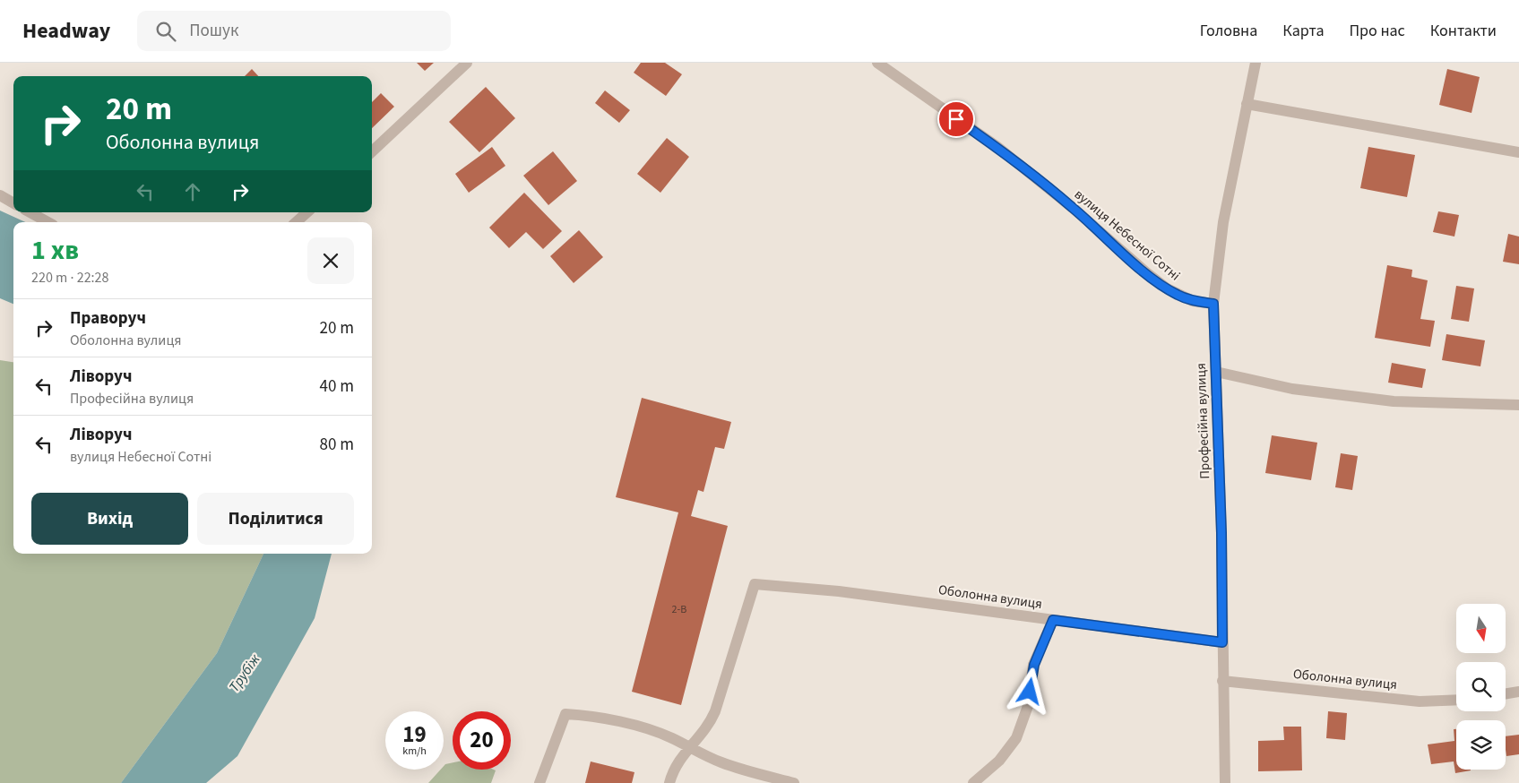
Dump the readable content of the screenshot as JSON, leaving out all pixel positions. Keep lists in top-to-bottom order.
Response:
{
  "streets": {
    "street": ["вулиця Небесної Сотні", "Професійна вулиця", "Оболонна вулиця"]
  },
  "crossings": [
    ["вулиця Небесної Сотні", "Професійна вулиця"],
    ["Професійна вулиця", "Оболонна вулиця"]
  ],
  "water": ["Трубіж"],
  "house_numbers": ["2-В"],
  "north": "bottom",
  "page": {
    "header": "Headway",
    "search": "Пошук",
    "nav": [
      "Головна",
      "Карта",
      "Про нас",
      "Контакти"
    ],
    "turn": ["20 m", "Оболонна вулиця"],
    "heading": ["1 хв", "220 m · 22:28"],
    "list": [
      {
        "name": "Праворуч",
        "note": "Оболонна вулиця",
        "value": "20 m"
      },
      {
        "name": "Ліворуч",
        "note": "Професійна вулиця",
        "value": "40 m"
      },
      {
        "name": "Ліворуч",
        "note": "вулиця Небесної Сотні",
        "value": "80 m"
      }
    ],
    "buttons": ["Вихід", "Поділитися"],
    "speed": "19 km/h",
    "limit": "20"
  }
}
